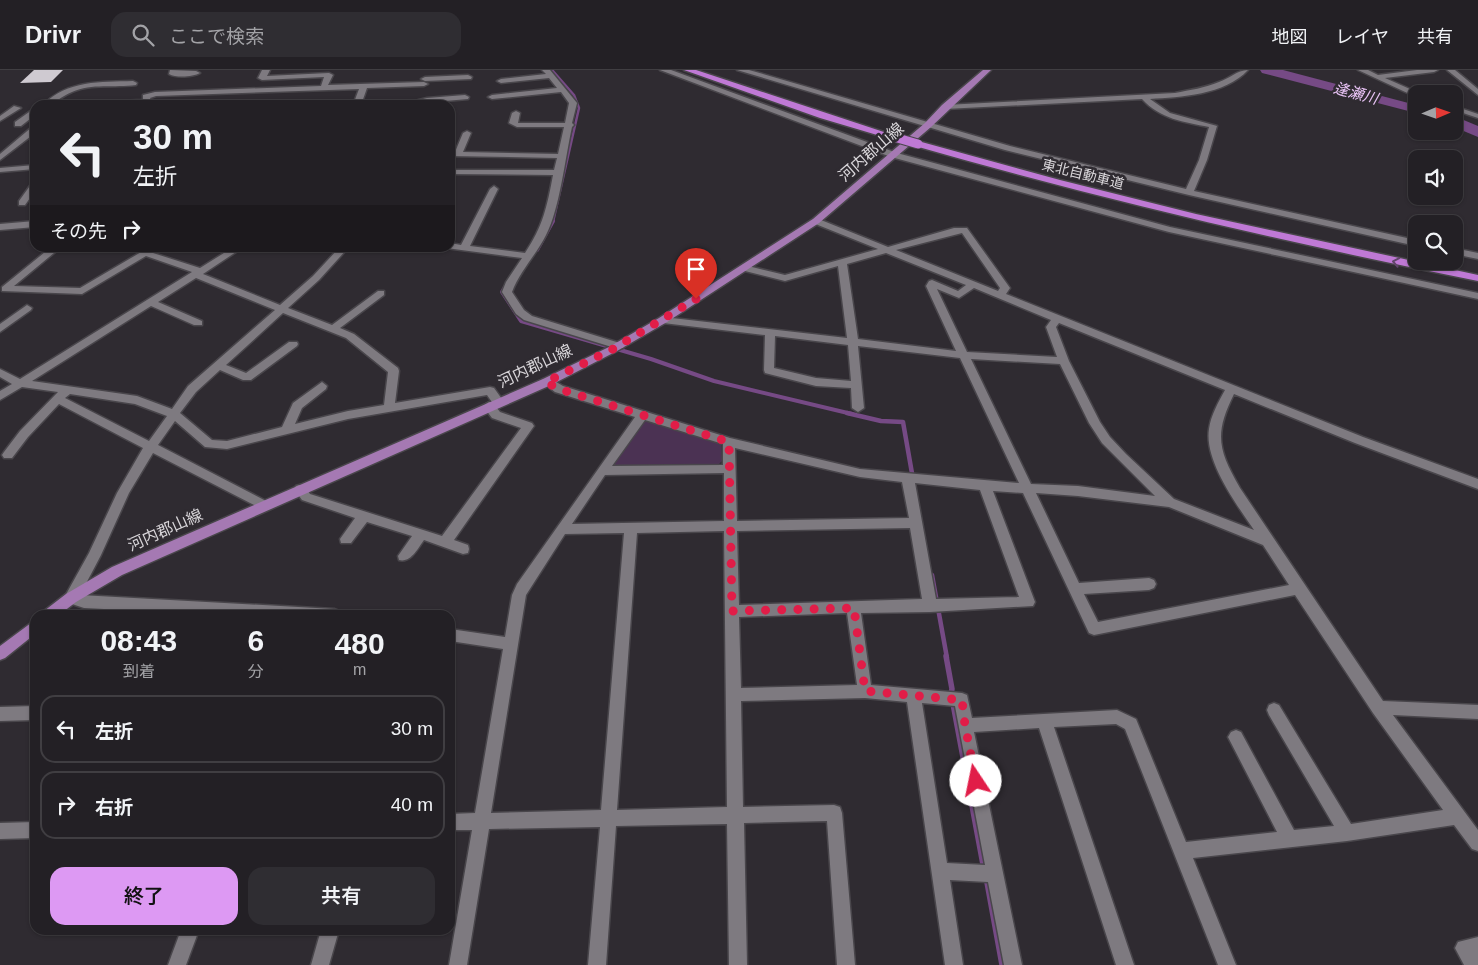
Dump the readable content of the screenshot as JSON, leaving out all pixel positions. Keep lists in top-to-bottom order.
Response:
{
  "streets": {
    "highway": ["東北自動車道"],
    "main road": ["河内郡山線"]
  },
  "water": ["逢瀬川"],
  "north": "right",
  "page": {
    "header": "Drivr",
    "search": "ここで検索",
    "nav": ["地図", "レイヤ", "共有"],
    "turn": ["30 m", "左折"],
    "then": "その先",
    "eta": [
      "08:43",
      "到着",
      "6",
      "分",
      "480",
      "m"
    ],
    "list": [
      {
        "name": "左折",
        "value": "30 m"
      },
      {
        "name": "右折",
        "value": "40 m"
      }
    ],
    "buttons": ["終了", "共有"]
  }
}
